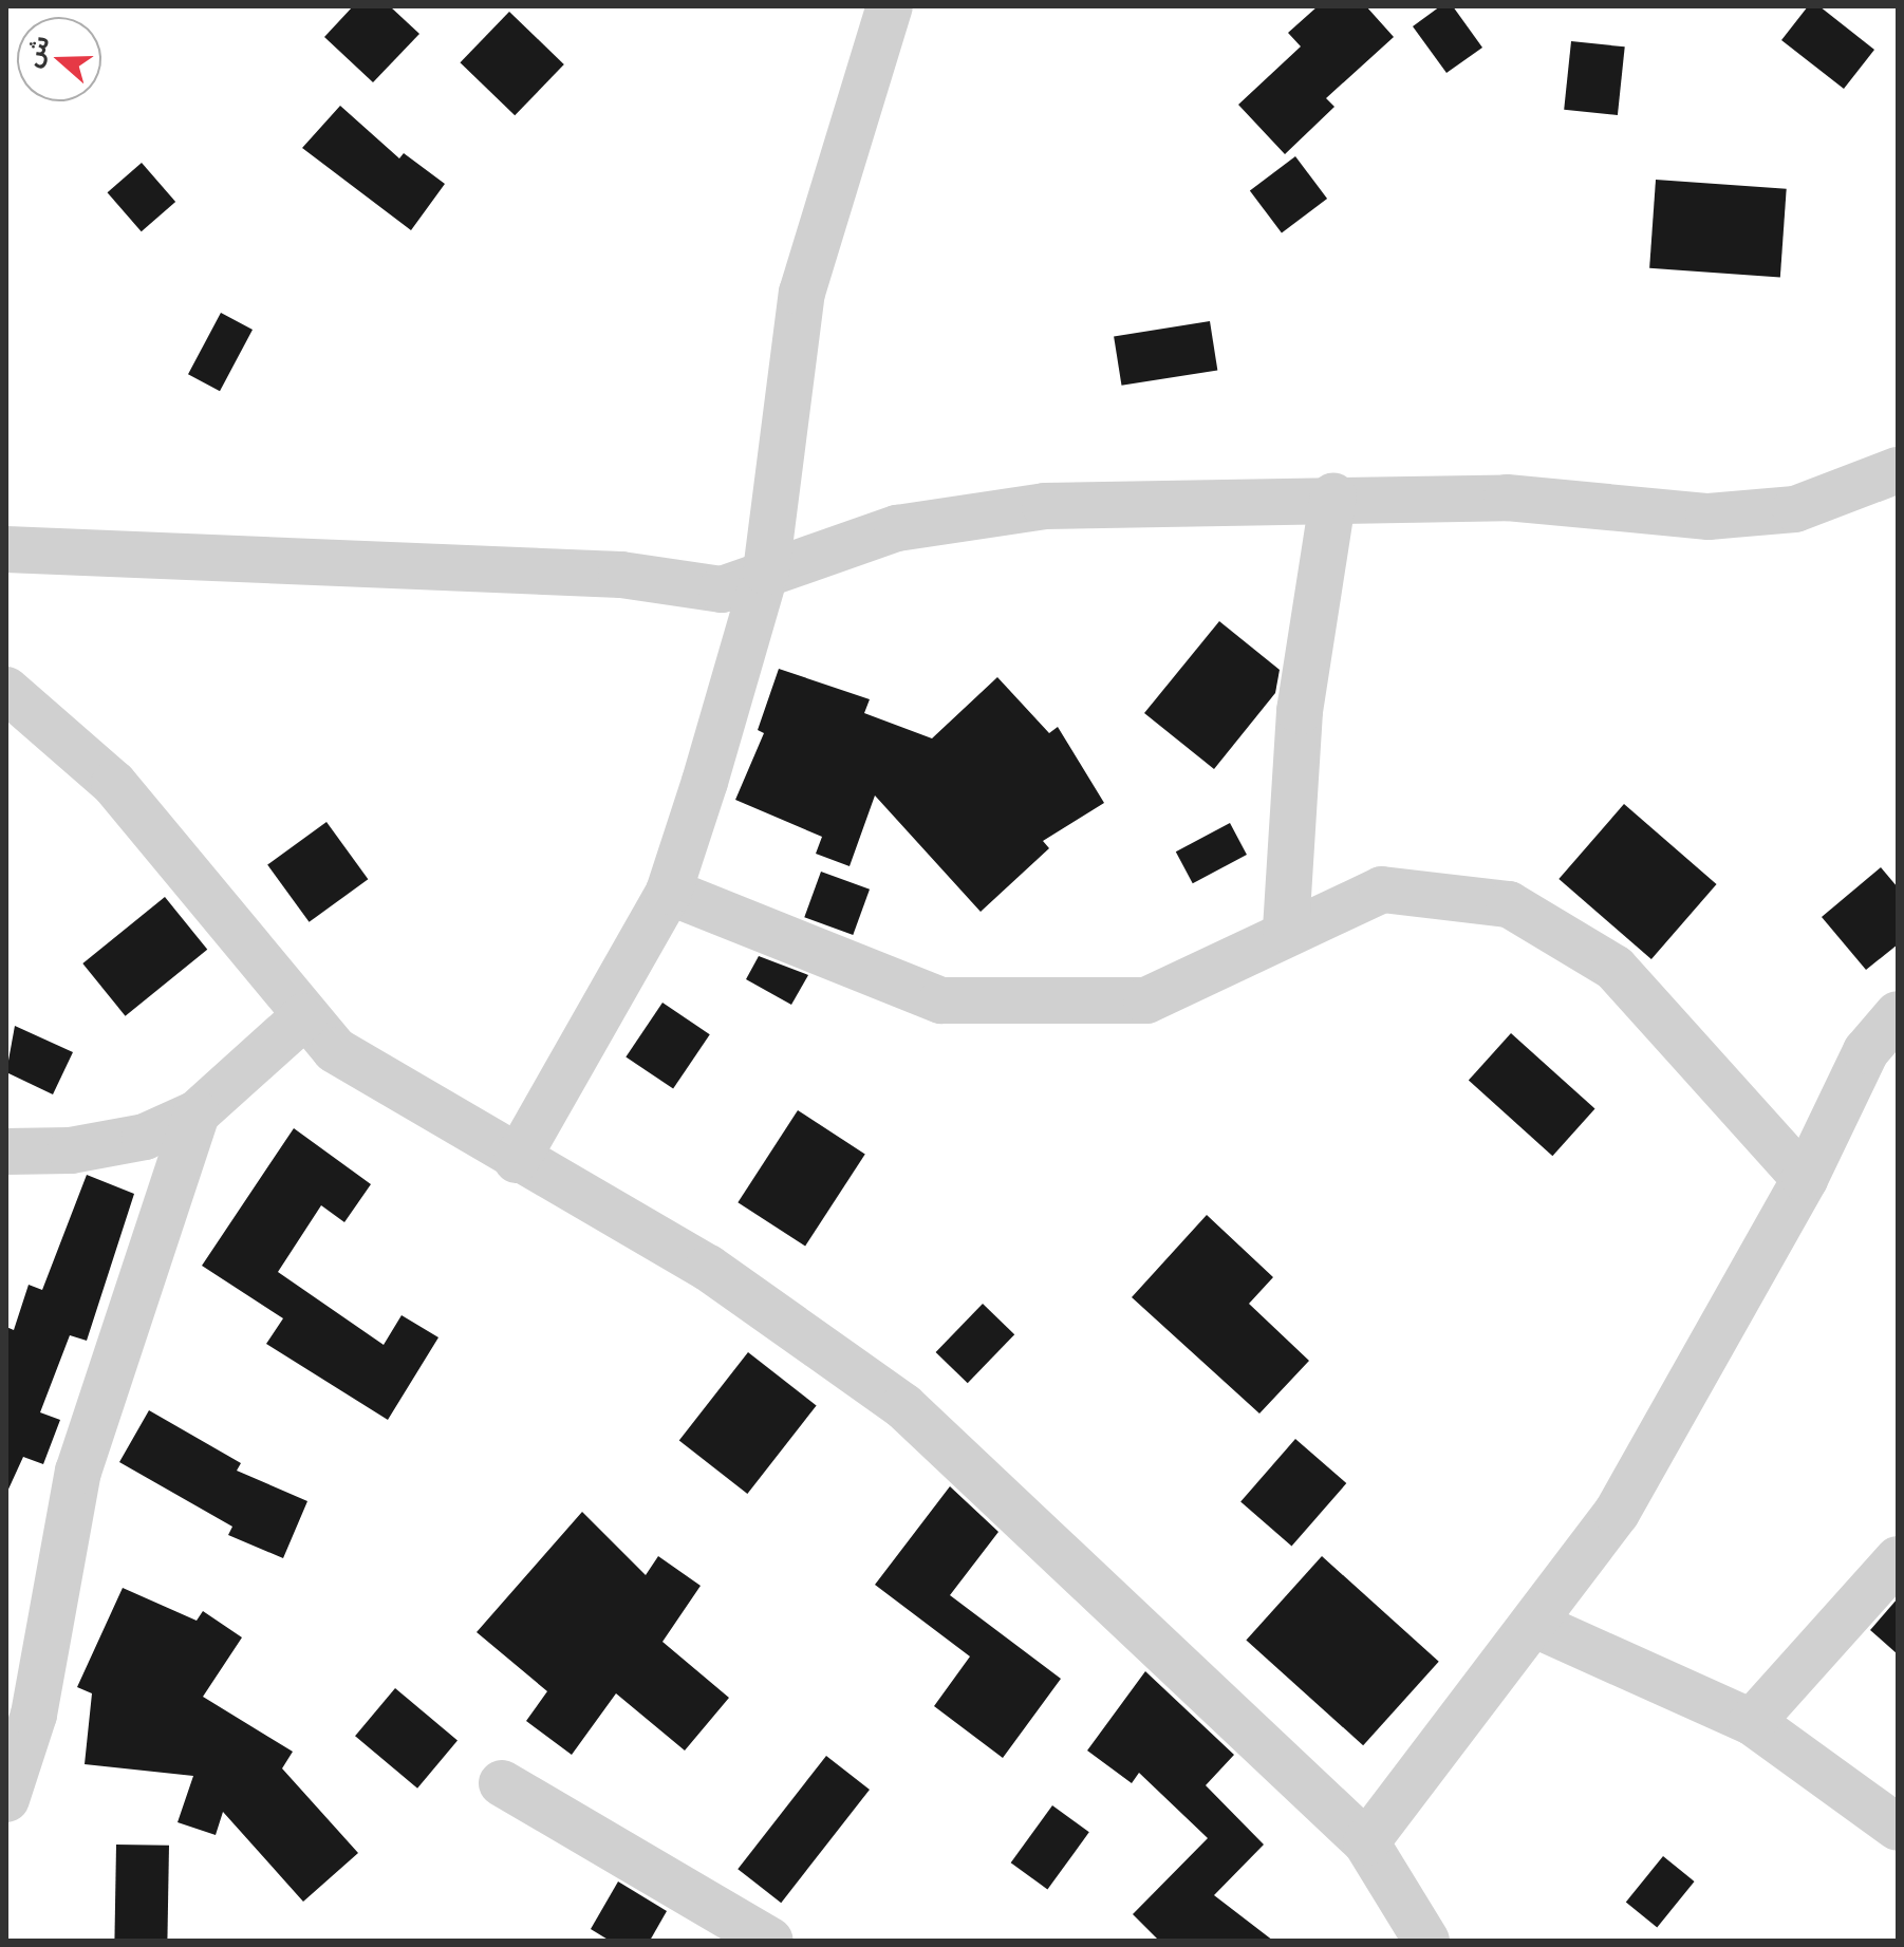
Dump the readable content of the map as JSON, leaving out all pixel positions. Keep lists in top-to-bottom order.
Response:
{
  "north": "left"
}
